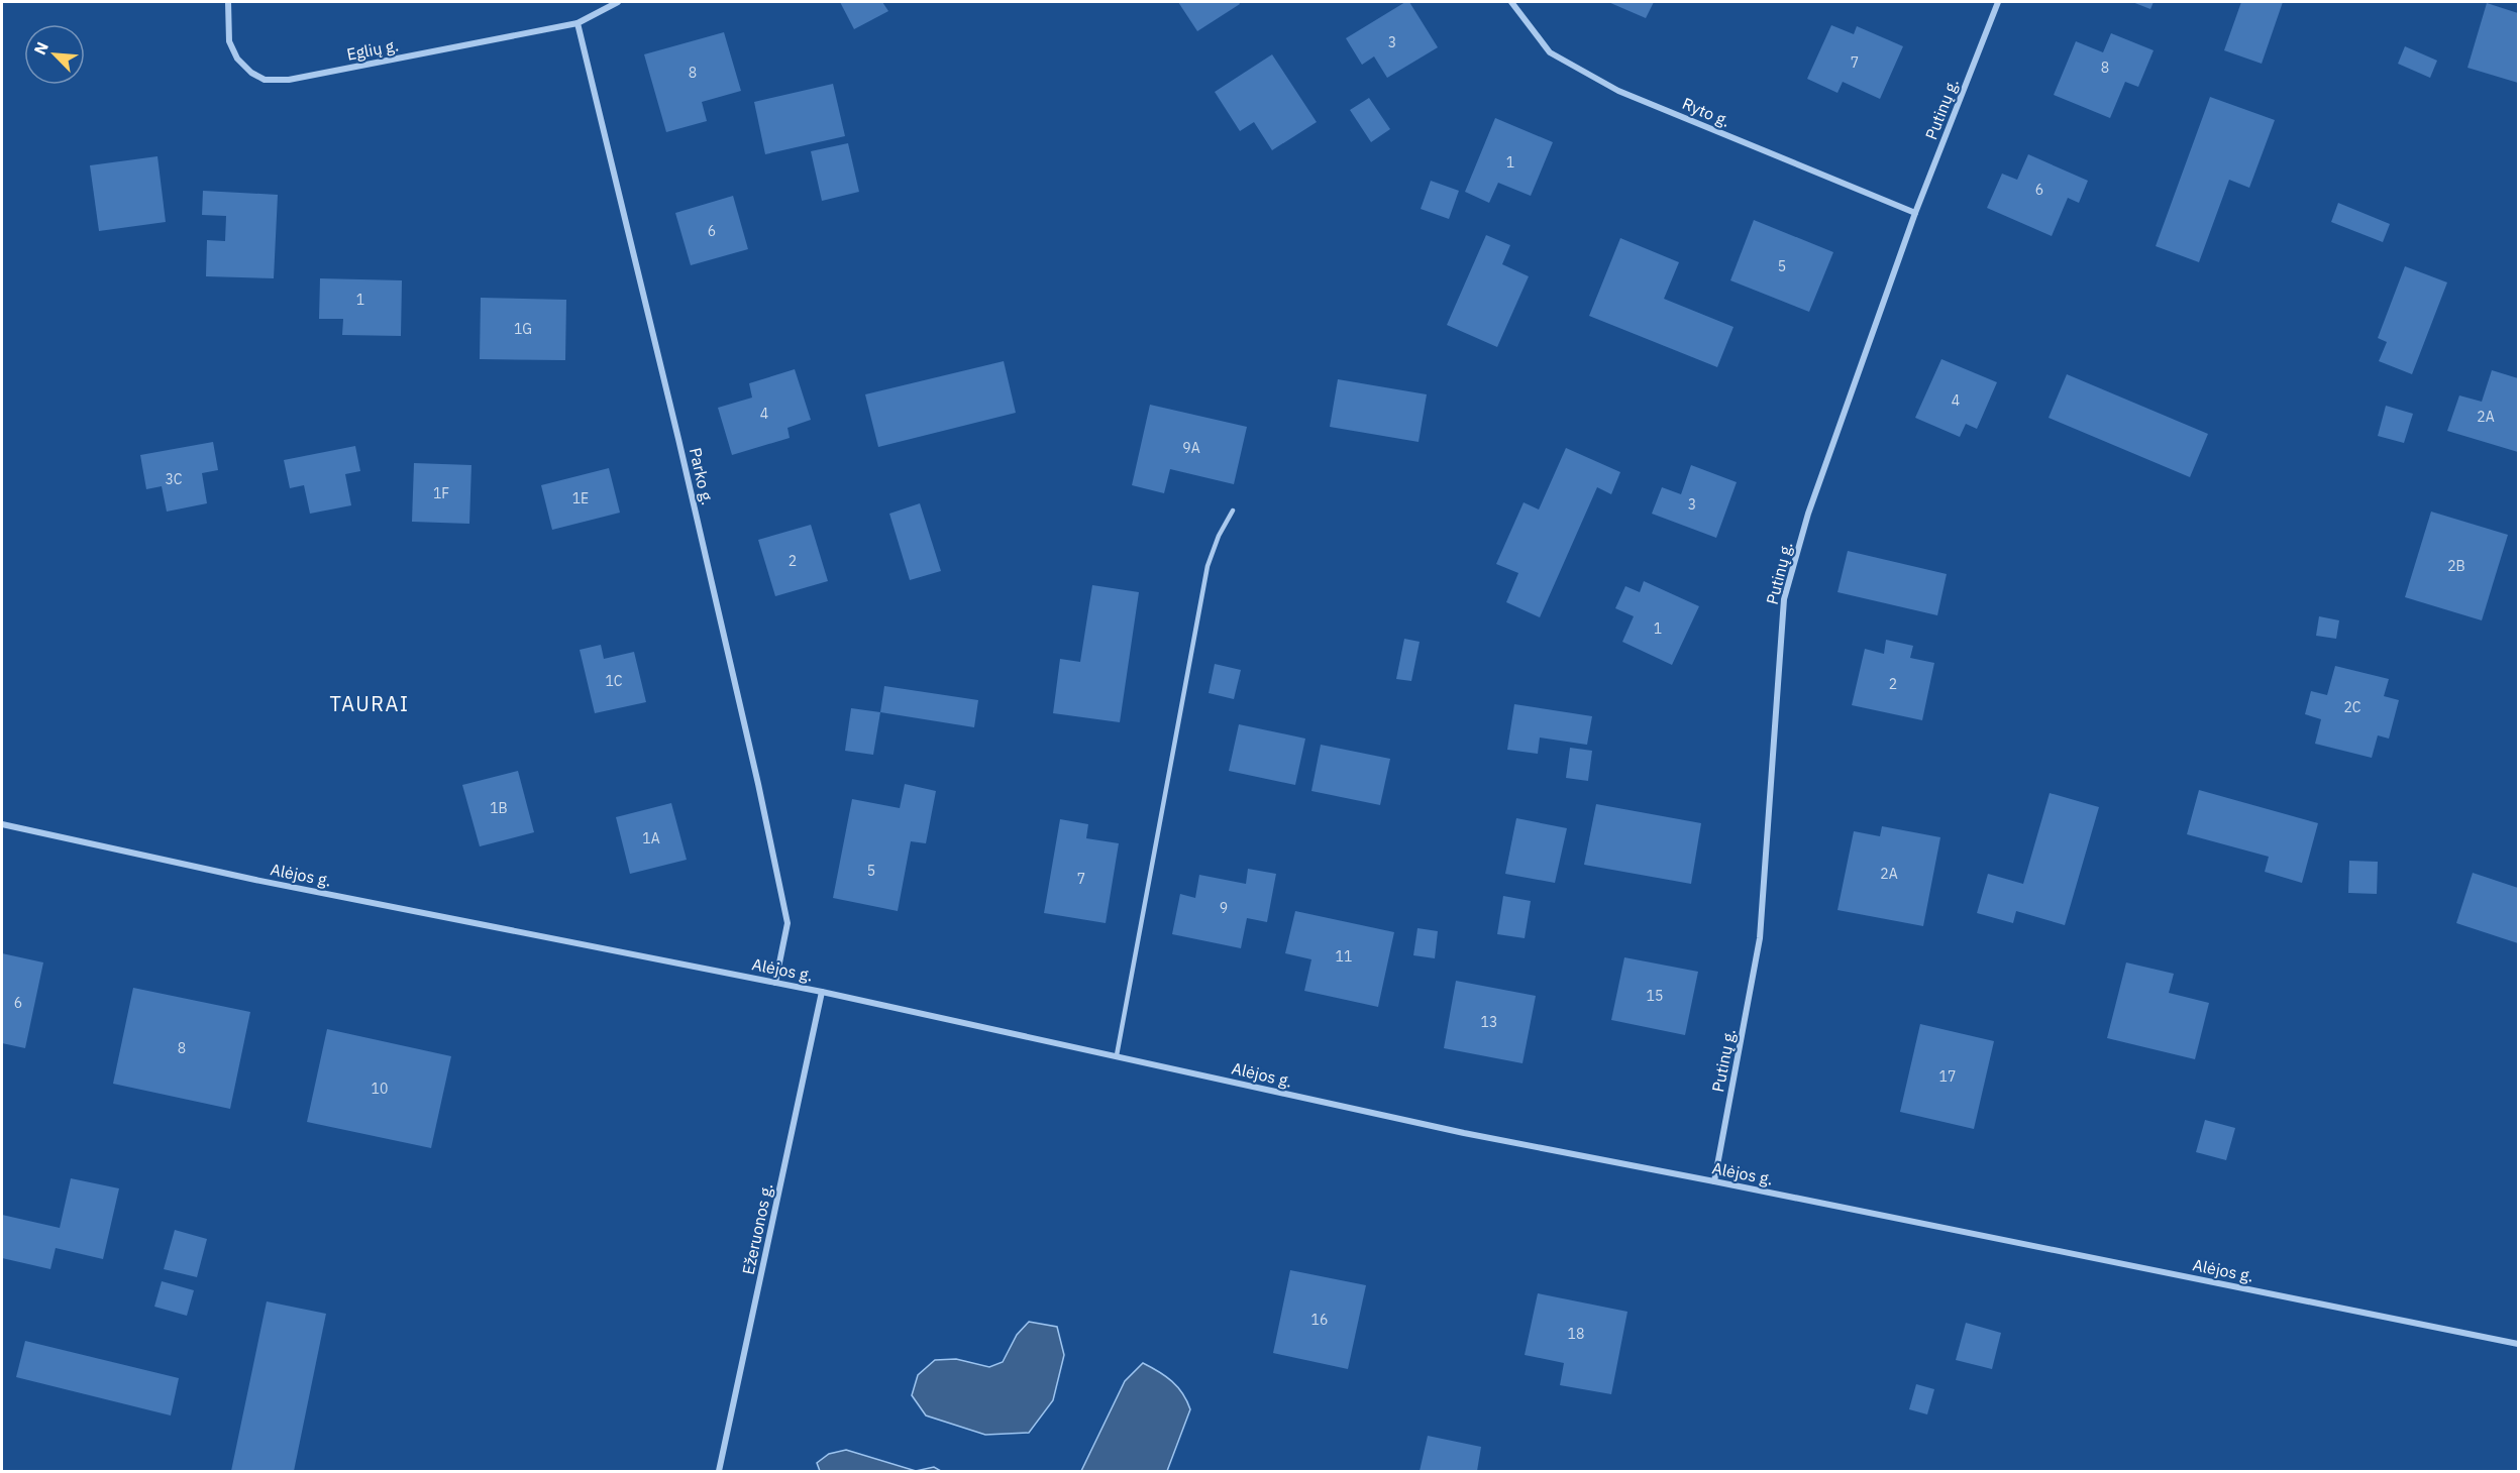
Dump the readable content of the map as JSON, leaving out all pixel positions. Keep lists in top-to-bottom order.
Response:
{
  "streets": {
    "street": [
      "Eglių g.",
      "Putinų g.",
      "Ryto g.",
      "Parko g.",
      "Alėjos g.",
      "Ežeruonos g."
    ]
  },
  "crossings": [
    ["Eglių g.", "Parko g."],
    ["Putinų g.", "Ryto g."],
    ["Putinų g.", "Alėjos g."],
    ["Parko g.", "Alėjos g."],
    ["Alėjos g.", "Ežeruonos g."]
  ],
  "districts": ["TAURAI"],
  "house_numbers": [
    "3",
    "7",
    "8",
    "8",
    "1",
    "6",
    "6",
    "5",
    "1",
    "1G",
    "4",
    "4",
    "2A",
    "9A",
    "3C",
    "1F",
    "1E",
    "3",
    "2",
    "2B",
    "1",
    "1C",
    "2",
    "2C",
    "1B",
    "1A",
    "5",
    "2A",
    "7",
    "9",
    "11",
    "15",
    "6",
    "13",
    "8",
    "17",
    "10",
    "16",
    "18"
  ],
  "north": "top left"
}
